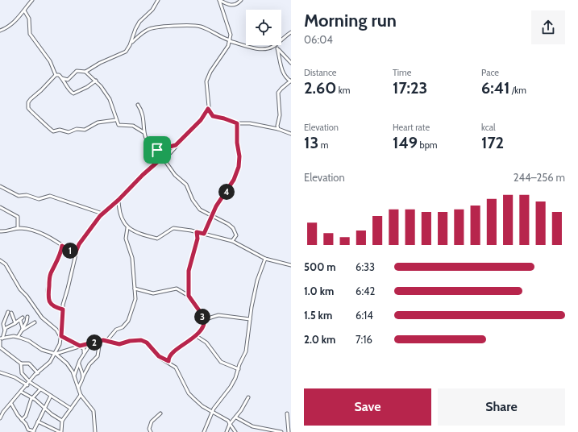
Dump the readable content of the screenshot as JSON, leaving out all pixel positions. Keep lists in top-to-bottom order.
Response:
{
  "page": {
    "heading": ["Morning run", "06:04"],
    "stats": [
      ["Distance", "2.60 km"],
      ["Time", "17:23"],
      ["Pace", "6:41 /km"],
      ["Elevation", "13 m"],
      ["Heart rate", "149 bpm"],
      ["kcal", "172"]
    ],
    "chart": ["Elevation", "244–256 m"],
    "pins": [
      "4",
      "1",
      "3",
      "2"
    ],
    "list": [
      {
        "name": "500 m",
        "note": "6:33"
      },
      {
        "name": "1.0 km",
        "note": "6:42"
      },
      {
        "name": "1.5 km",
        "note": "6:14"
      },
      {
        "name": "2.0 km",
        "note": "7:16"
      }
    ],
    "buttons": ["Save", "Share"]
  }
}
